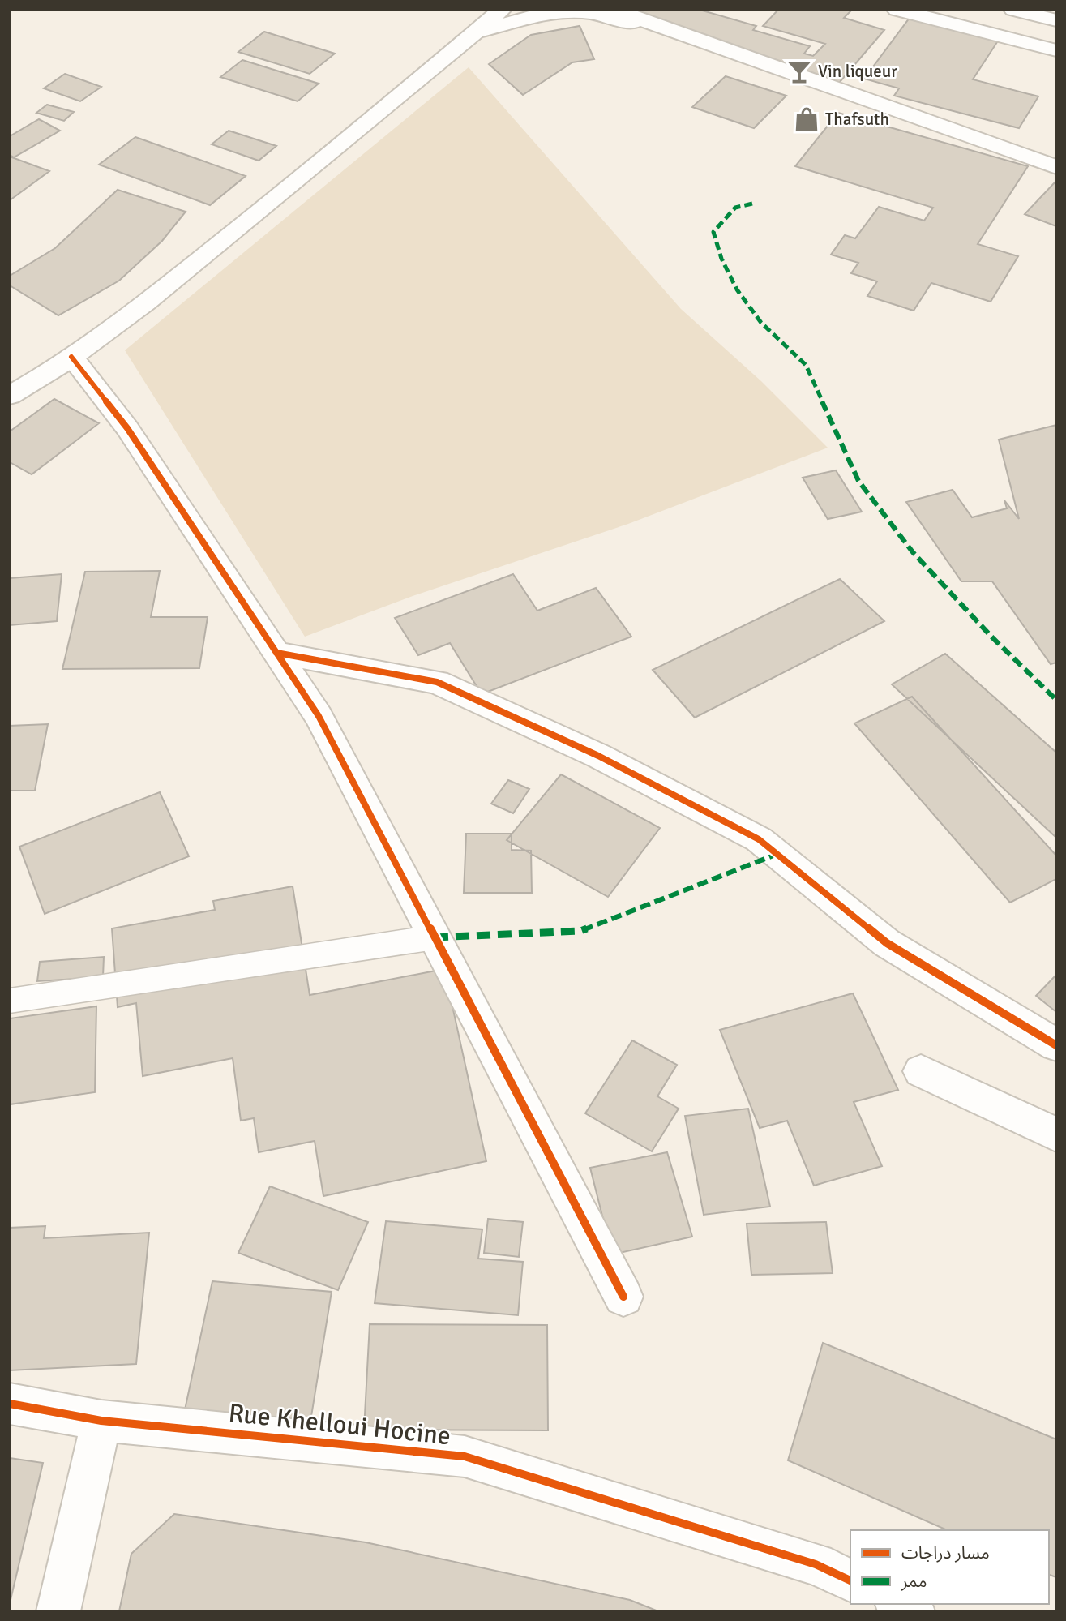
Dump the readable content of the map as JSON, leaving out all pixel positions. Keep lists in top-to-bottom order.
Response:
{
  "streets": {
    "street": ["Rue Khelloui Hocine"]
  },
  "places": {
    "bar": ["Vin liqueur"],
    "shop": ["Thafsuth"]
  },
  "legend": ["مسار دراجات", "ممر"]
}
